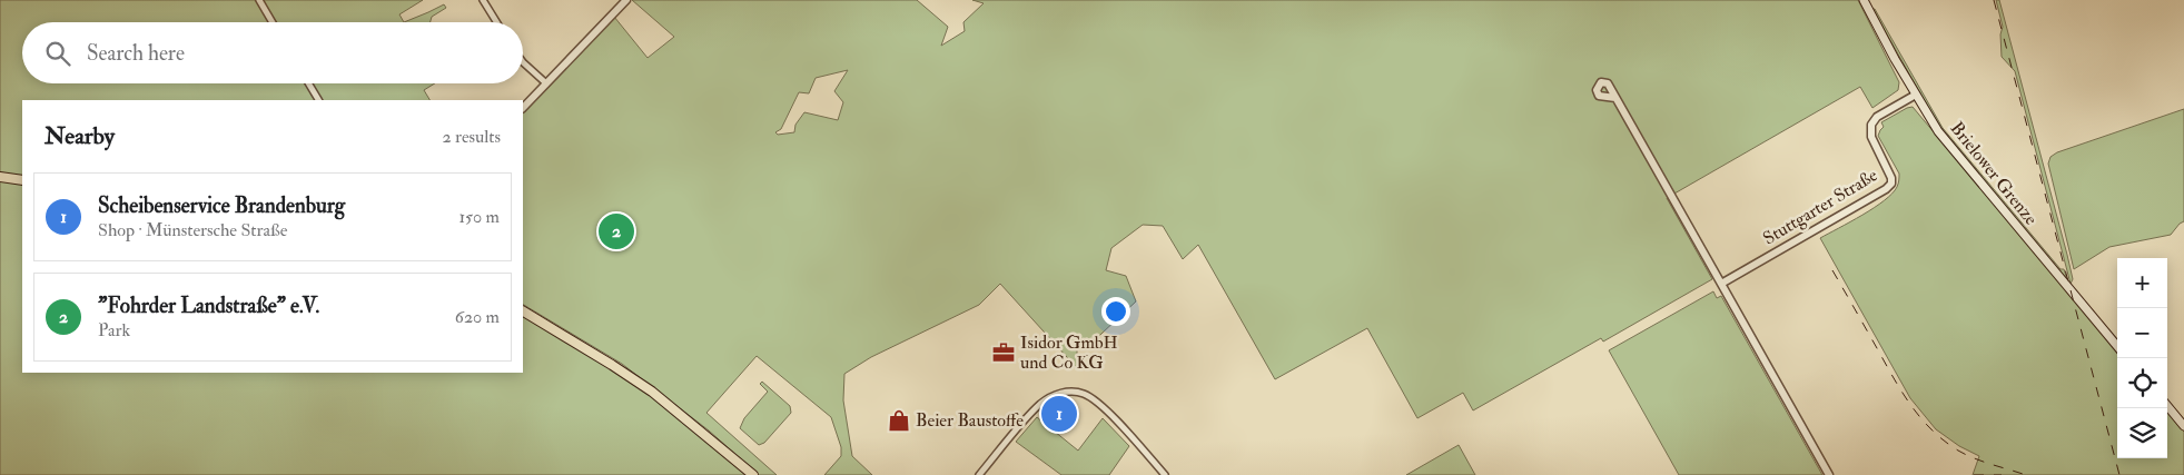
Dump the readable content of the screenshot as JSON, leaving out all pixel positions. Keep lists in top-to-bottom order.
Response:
{
  "streets": {
    "main road": ["Brielower Grenze"],
    "street": ["Stuttgarter Straße"]
  },
  "crossings": [
    ["Brielower Grenze", "Stuttgarter Straße"]
  ],
  "places": {
    "office": ["Isidor GmbH und Co KG"],
    "shop": ["Beier Baustoffe"]
  },
  "page": {
    "search": "Search here",
    "heading": ["Nearby", "2 results"],
    "list": [
      {
        "mark": "1",
        "name": "Scheibenservice Brandenburg",
        "note": "Shop · Münstersche Straße",
        "value": "150 m"
      },
      {
        "mark": "2",
        "name": "\"Fohrder Landstraße\" e.V.",
        "note": "Park",
        "value": "620 m"
      }
    ],
    "pins": ["2", "1"],
    "map_buttons": ["+", "−"]
  }
}
